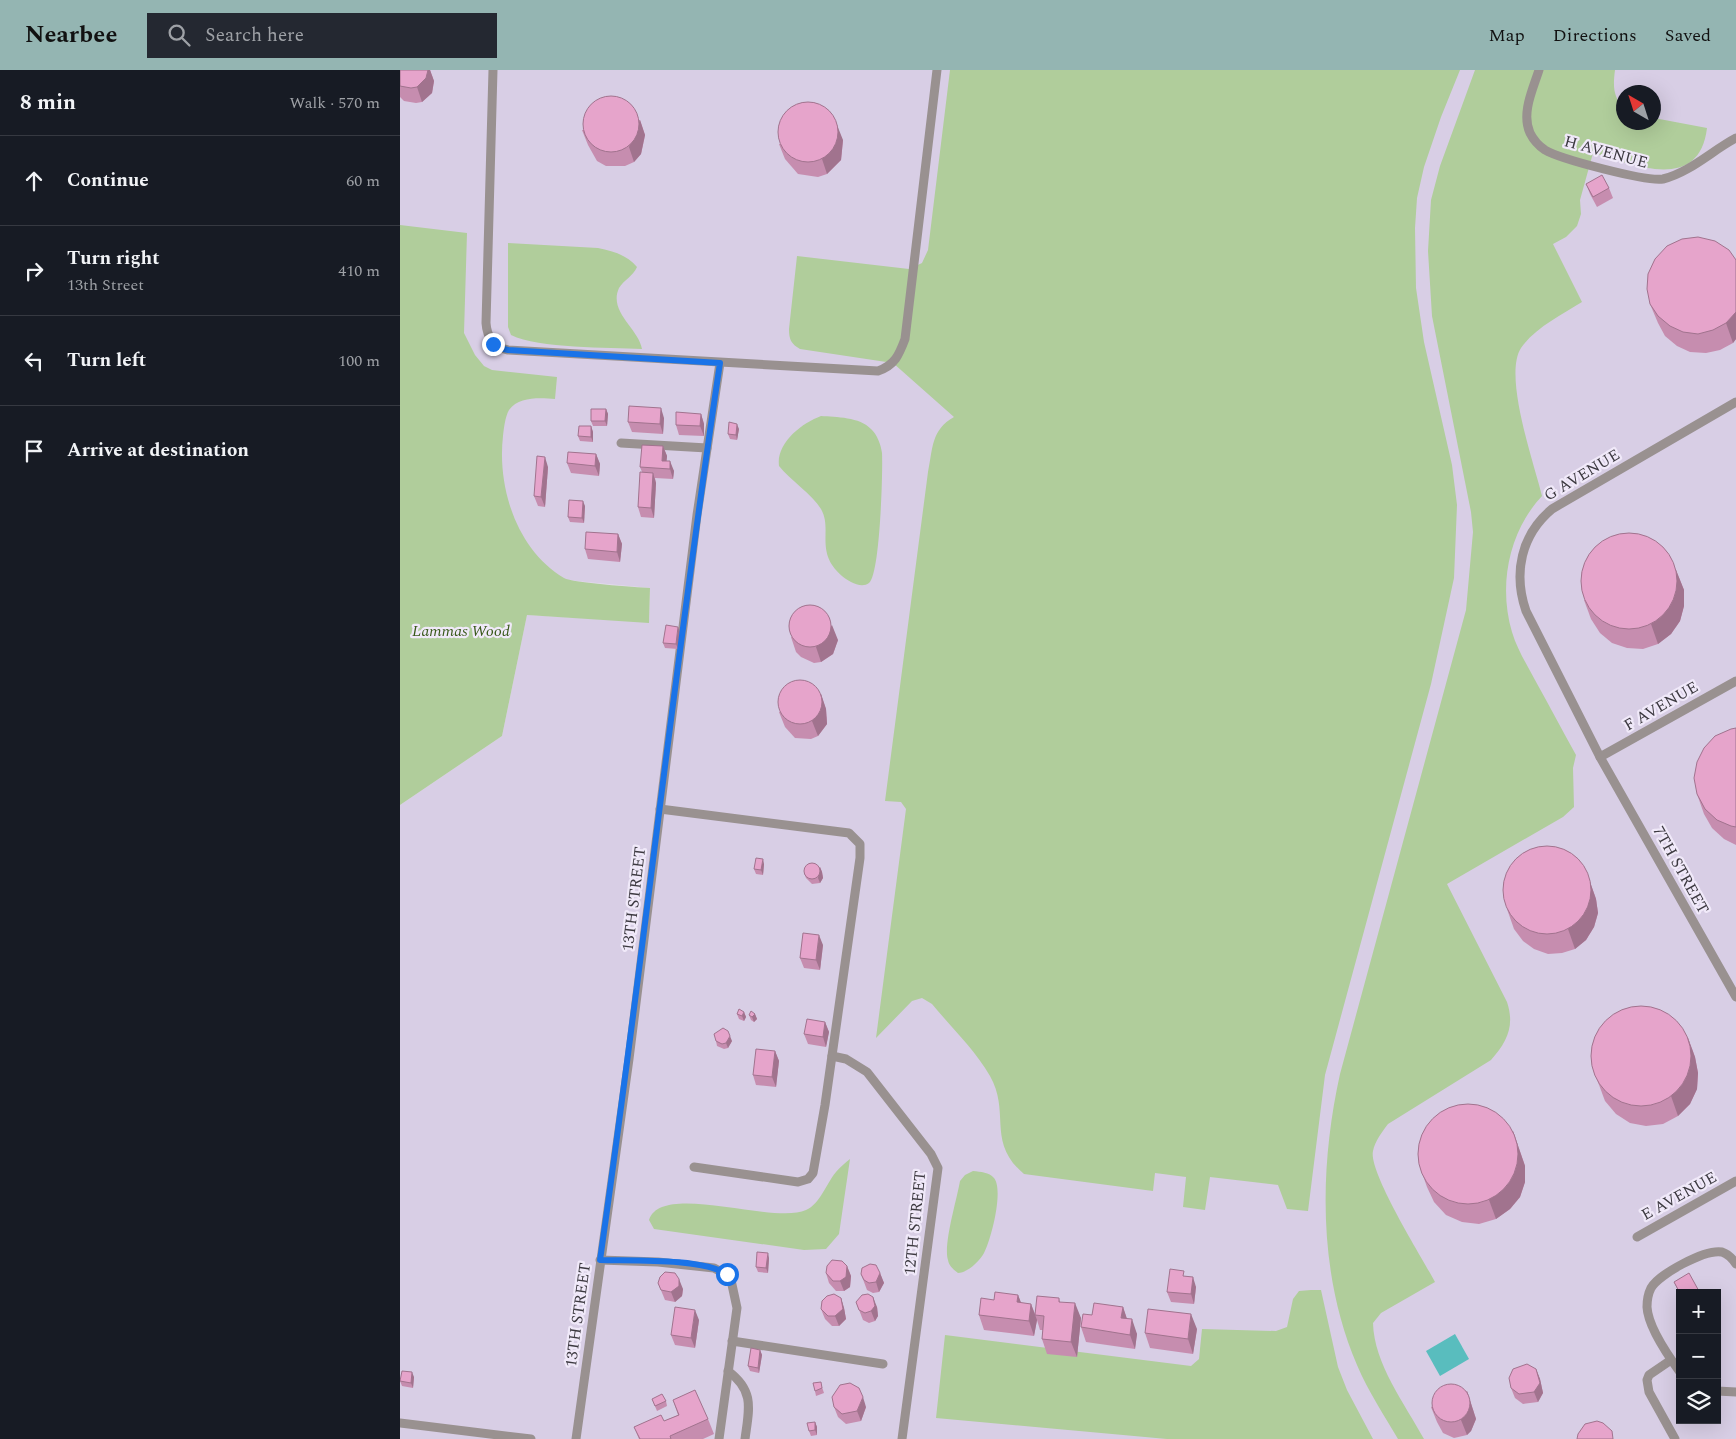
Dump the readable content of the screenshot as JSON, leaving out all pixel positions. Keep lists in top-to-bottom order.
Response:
{
  "streets": {
    "lane": [
      "H AVENUE",
      "G AVENUE",
      "F AVENUE",
      "7TH STREET",
      "13TH STREET",
      "E AVENUE",
      "12TH STREET"
    ]
  },
  "crossings": [
    ["G AVENUE", "F AVENUE"],
    ["G AVENUE", "7TH STREET"],
    ["F AVENUE", "7TH STREET"]
  ],
  "parks": ["Lammas Wood"],
  "north": "top left",
  "page": {
    "header": "Nearbee",
    "search": "Search here",
    "nav": ["Map", "Directions", "Saved"],
    "heading": ["8 min", "Walk · 570 m"],
    "list": [
      ["Continue", "60 m"],
      ["Turn right", "13th Street", "410 m"],
      ["Turn left", "100 m"],
      "Arrive at destination"
    ],
    "map_buttons": ["+", "−"]
  }
}
